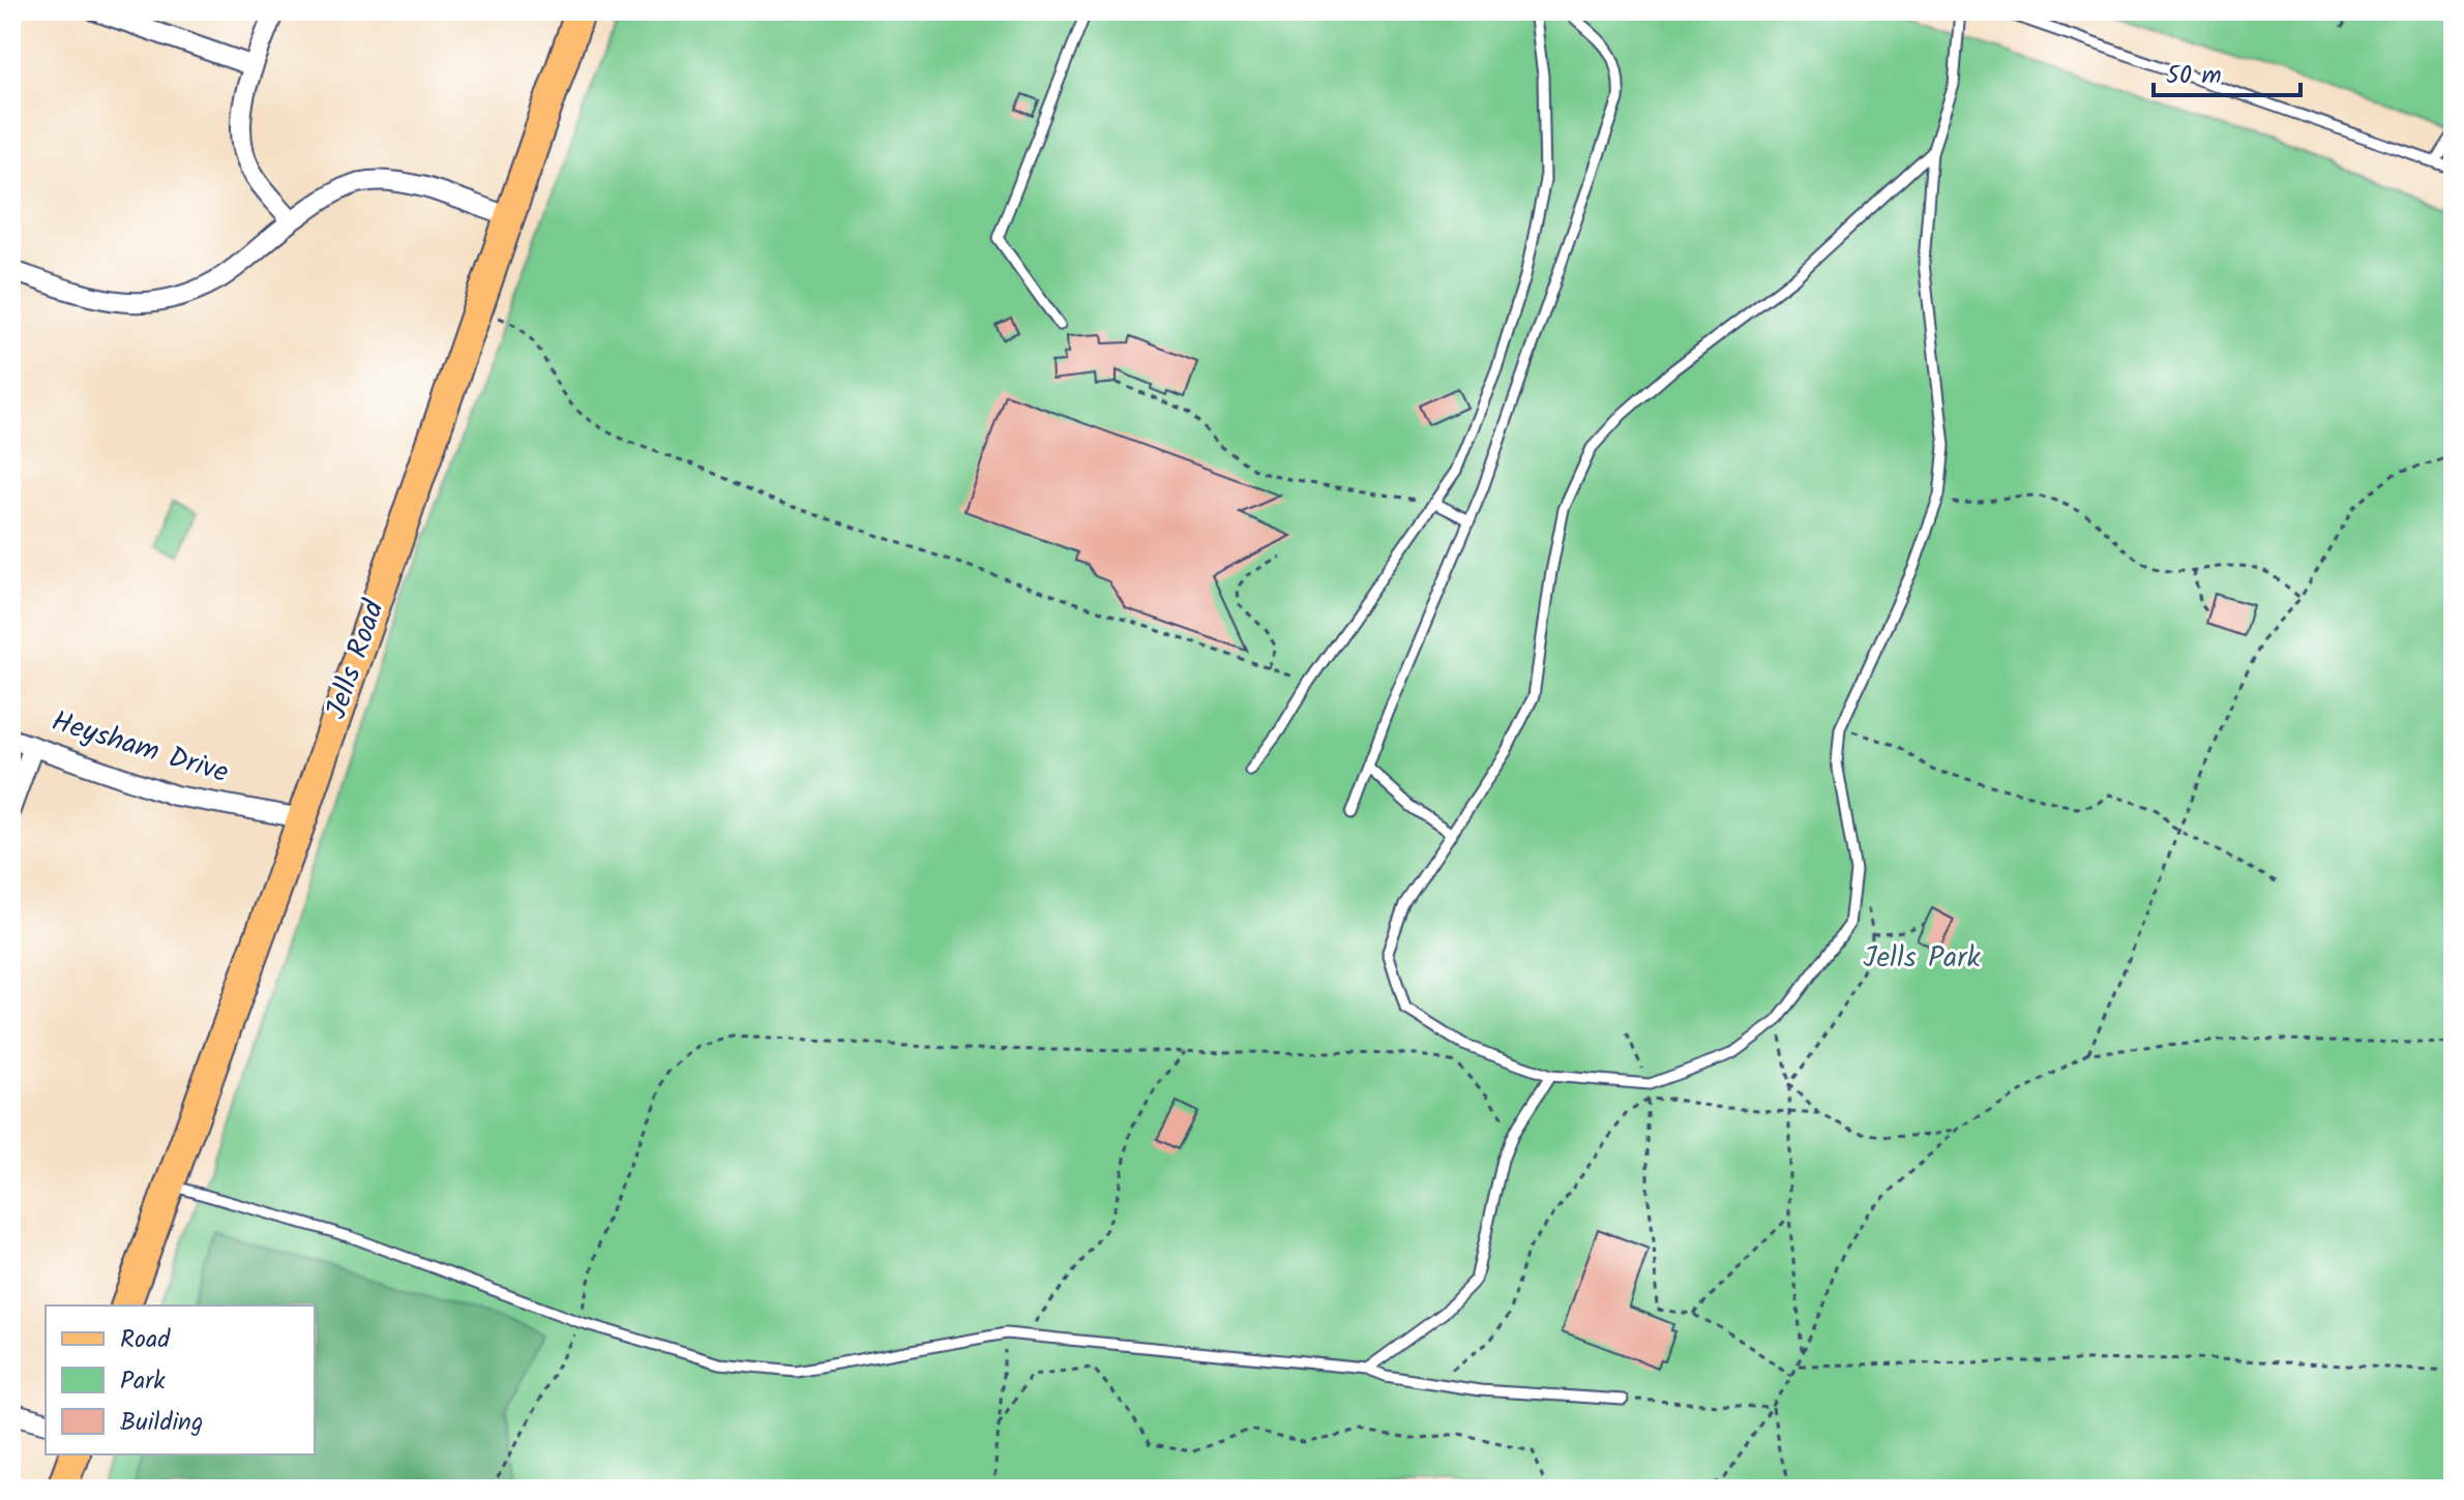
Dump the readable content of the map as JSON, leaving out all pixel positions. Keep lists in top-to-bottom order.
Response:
{
  "streets": {
    "main road": ["Jells Road"],
    "street": ["Heysham Drive"]
  },
  "crossings": [
    ["Jells Road", "Heysham Drive"]
  ],
  "parks": ["Jells Park"],
  "legend": ["Road", "Park", "Building"],
  "scale_bar": "50 m"
}
